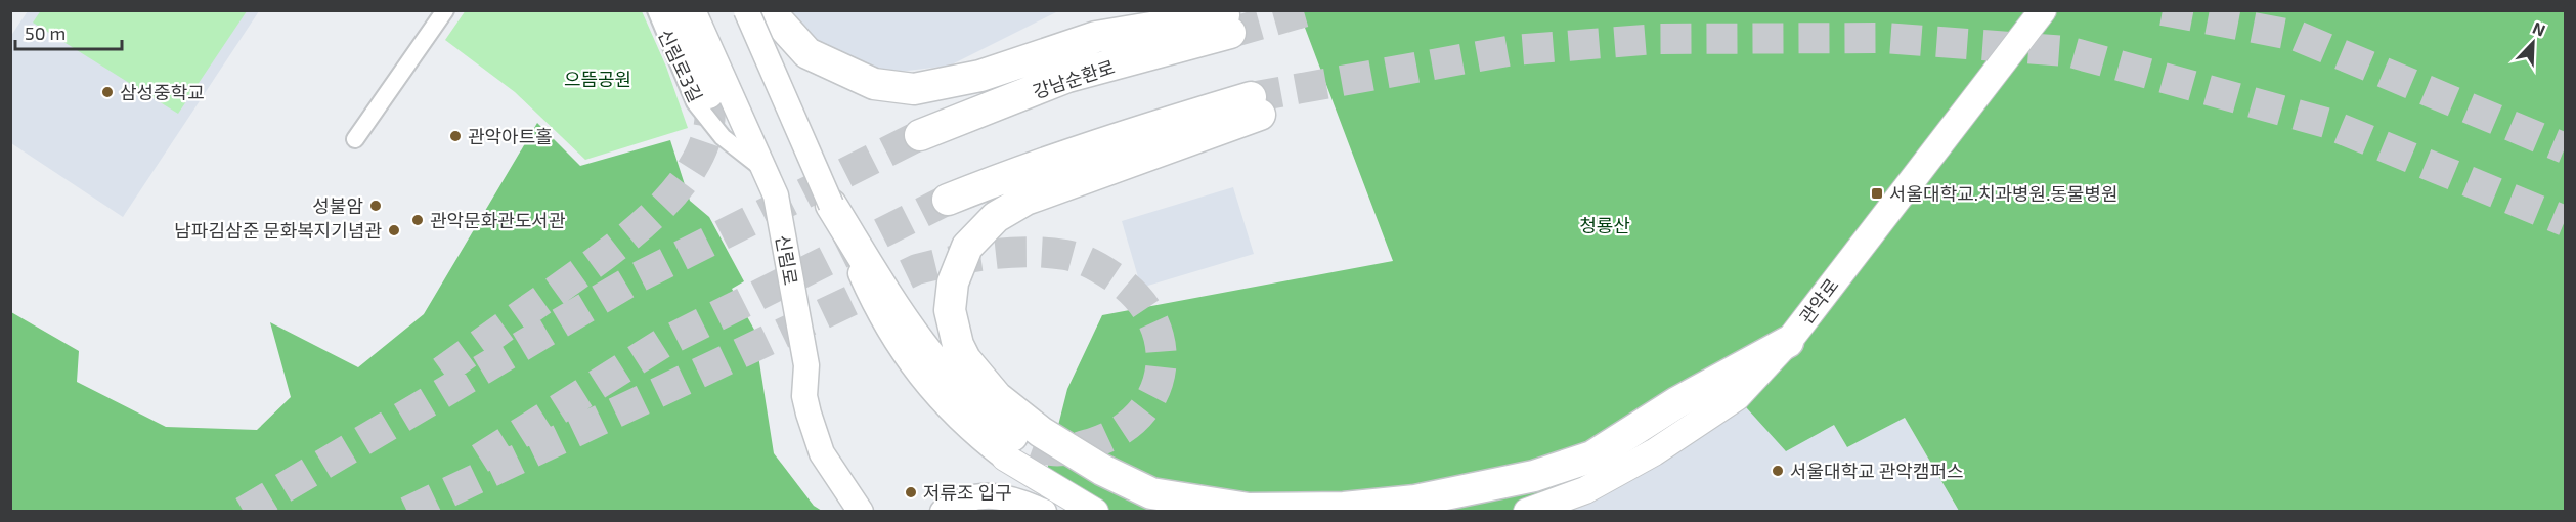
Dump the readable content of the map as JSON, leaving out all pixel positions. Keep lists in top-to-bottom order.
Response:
{
  "streets": {
    "highway": ["강남순환로"],
    "main road": ["신림로", "관악로"],
    "street": ["신림로3길"]
  },
  "crossings": [
    ["신림로3길", "신림로"]
  ],
  "parks": ["으뜸공원", "청룡산"],
  "places": {
    "other": [
      "삼성중학교",
      "관악아트홀",
      "성불암",
      "관악문화관도서관",
      "남파김삼준 문화복지기념관",
      "서울대학교 관악캠퍼스",
      "저류조 입구"
    ],
    "transit": ["서울대학교.치과병원.동물병원"]
  },
  "scale_bar": "50 m",
  "north": "top right"
}
